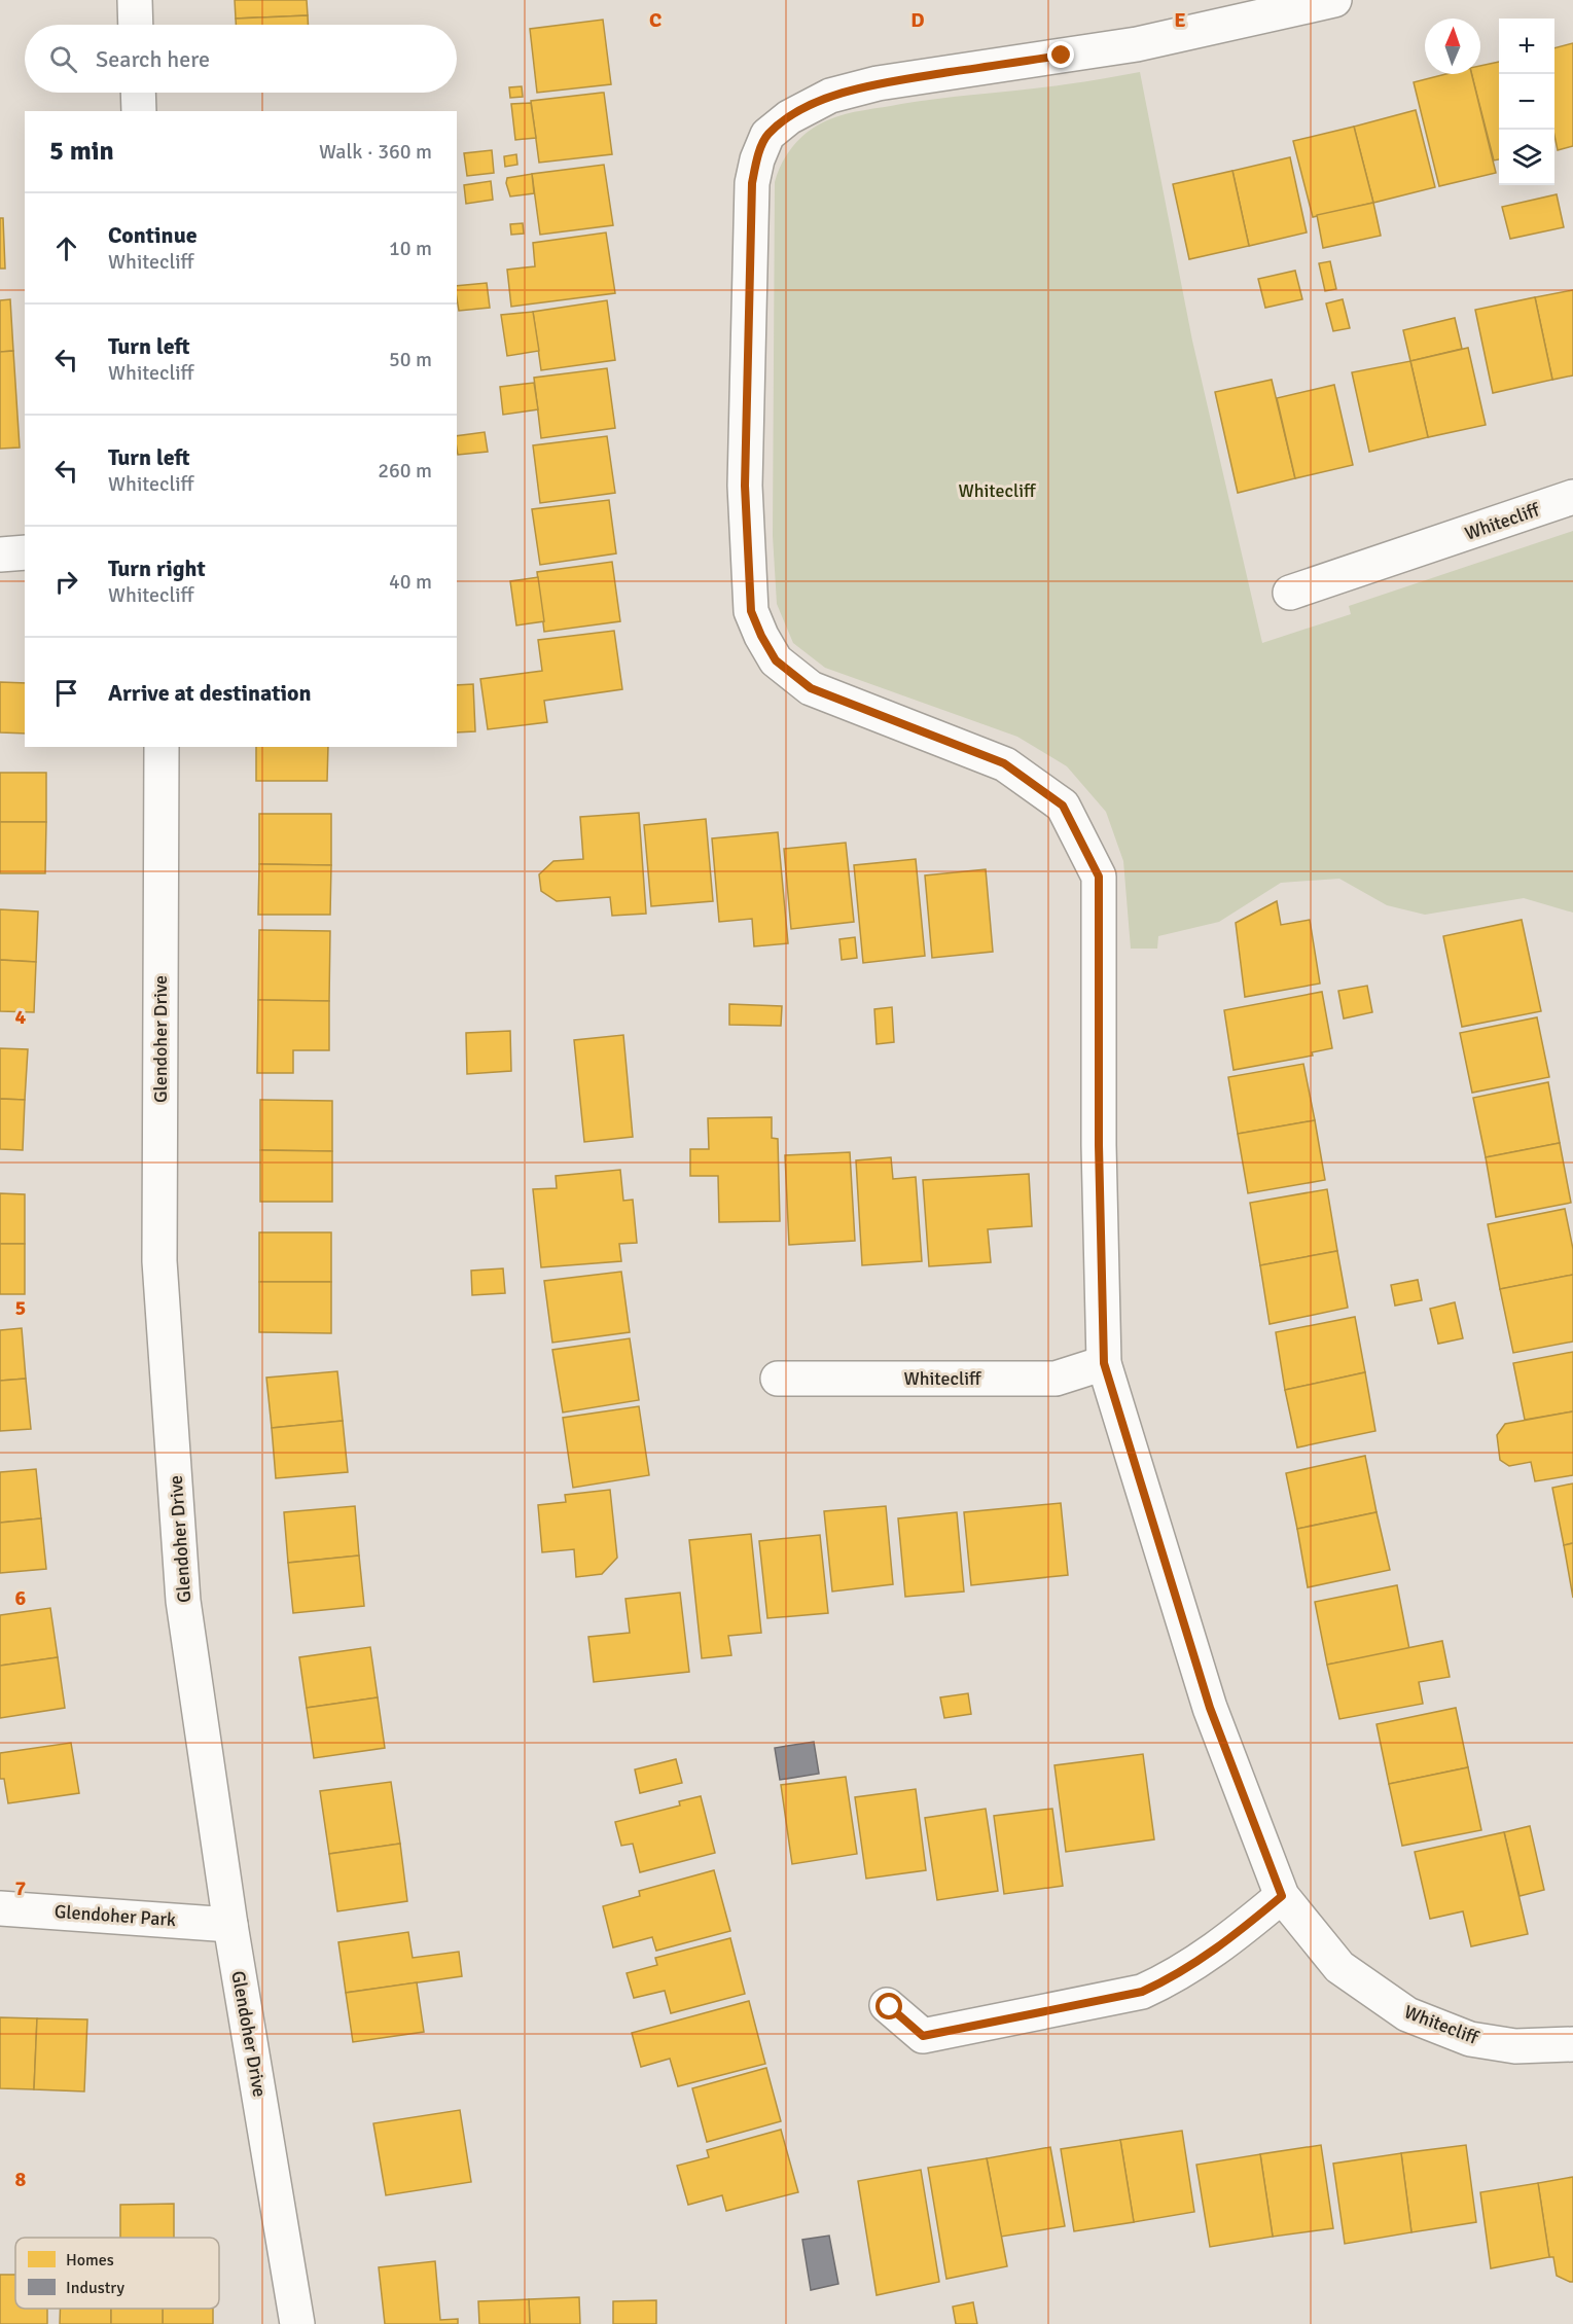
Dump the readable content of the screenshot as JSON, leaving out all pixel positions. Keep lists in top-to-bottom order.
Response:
{
  "streets": {
    "street": ["Whitecliff", "Glendoher Drive", "Glendoher Park"]
  },
  "crossings": [
    ["Glendoher Drive", "Glendoher Park"]
  ],
  "parks": ["Whitecliff"],
  "legend": ["Homes", "Industry"],
  "north": "top",
  "page": {
    "map_buttons": ["+", "−"],
    "search": "Search here",
    "heading": ["5 min", "Walk · 360 m"],
    "list": [
      ["Continue", "Whitecliff", "10 m"],
      ["Turn left", "Whitecliff", "50 m"],
      ["Turn left", "Whitecliff", "260 m"],
      ["Turn right", "Whitecliff", "40 m"],
      "Arrive at destination"
    ]
  },
  "grid": {
    "columns": ["C", "D", "E"],
    "rows": [
      "4",
      "5",
      "6",
      "7",
      "8"
    ]
  }
}
